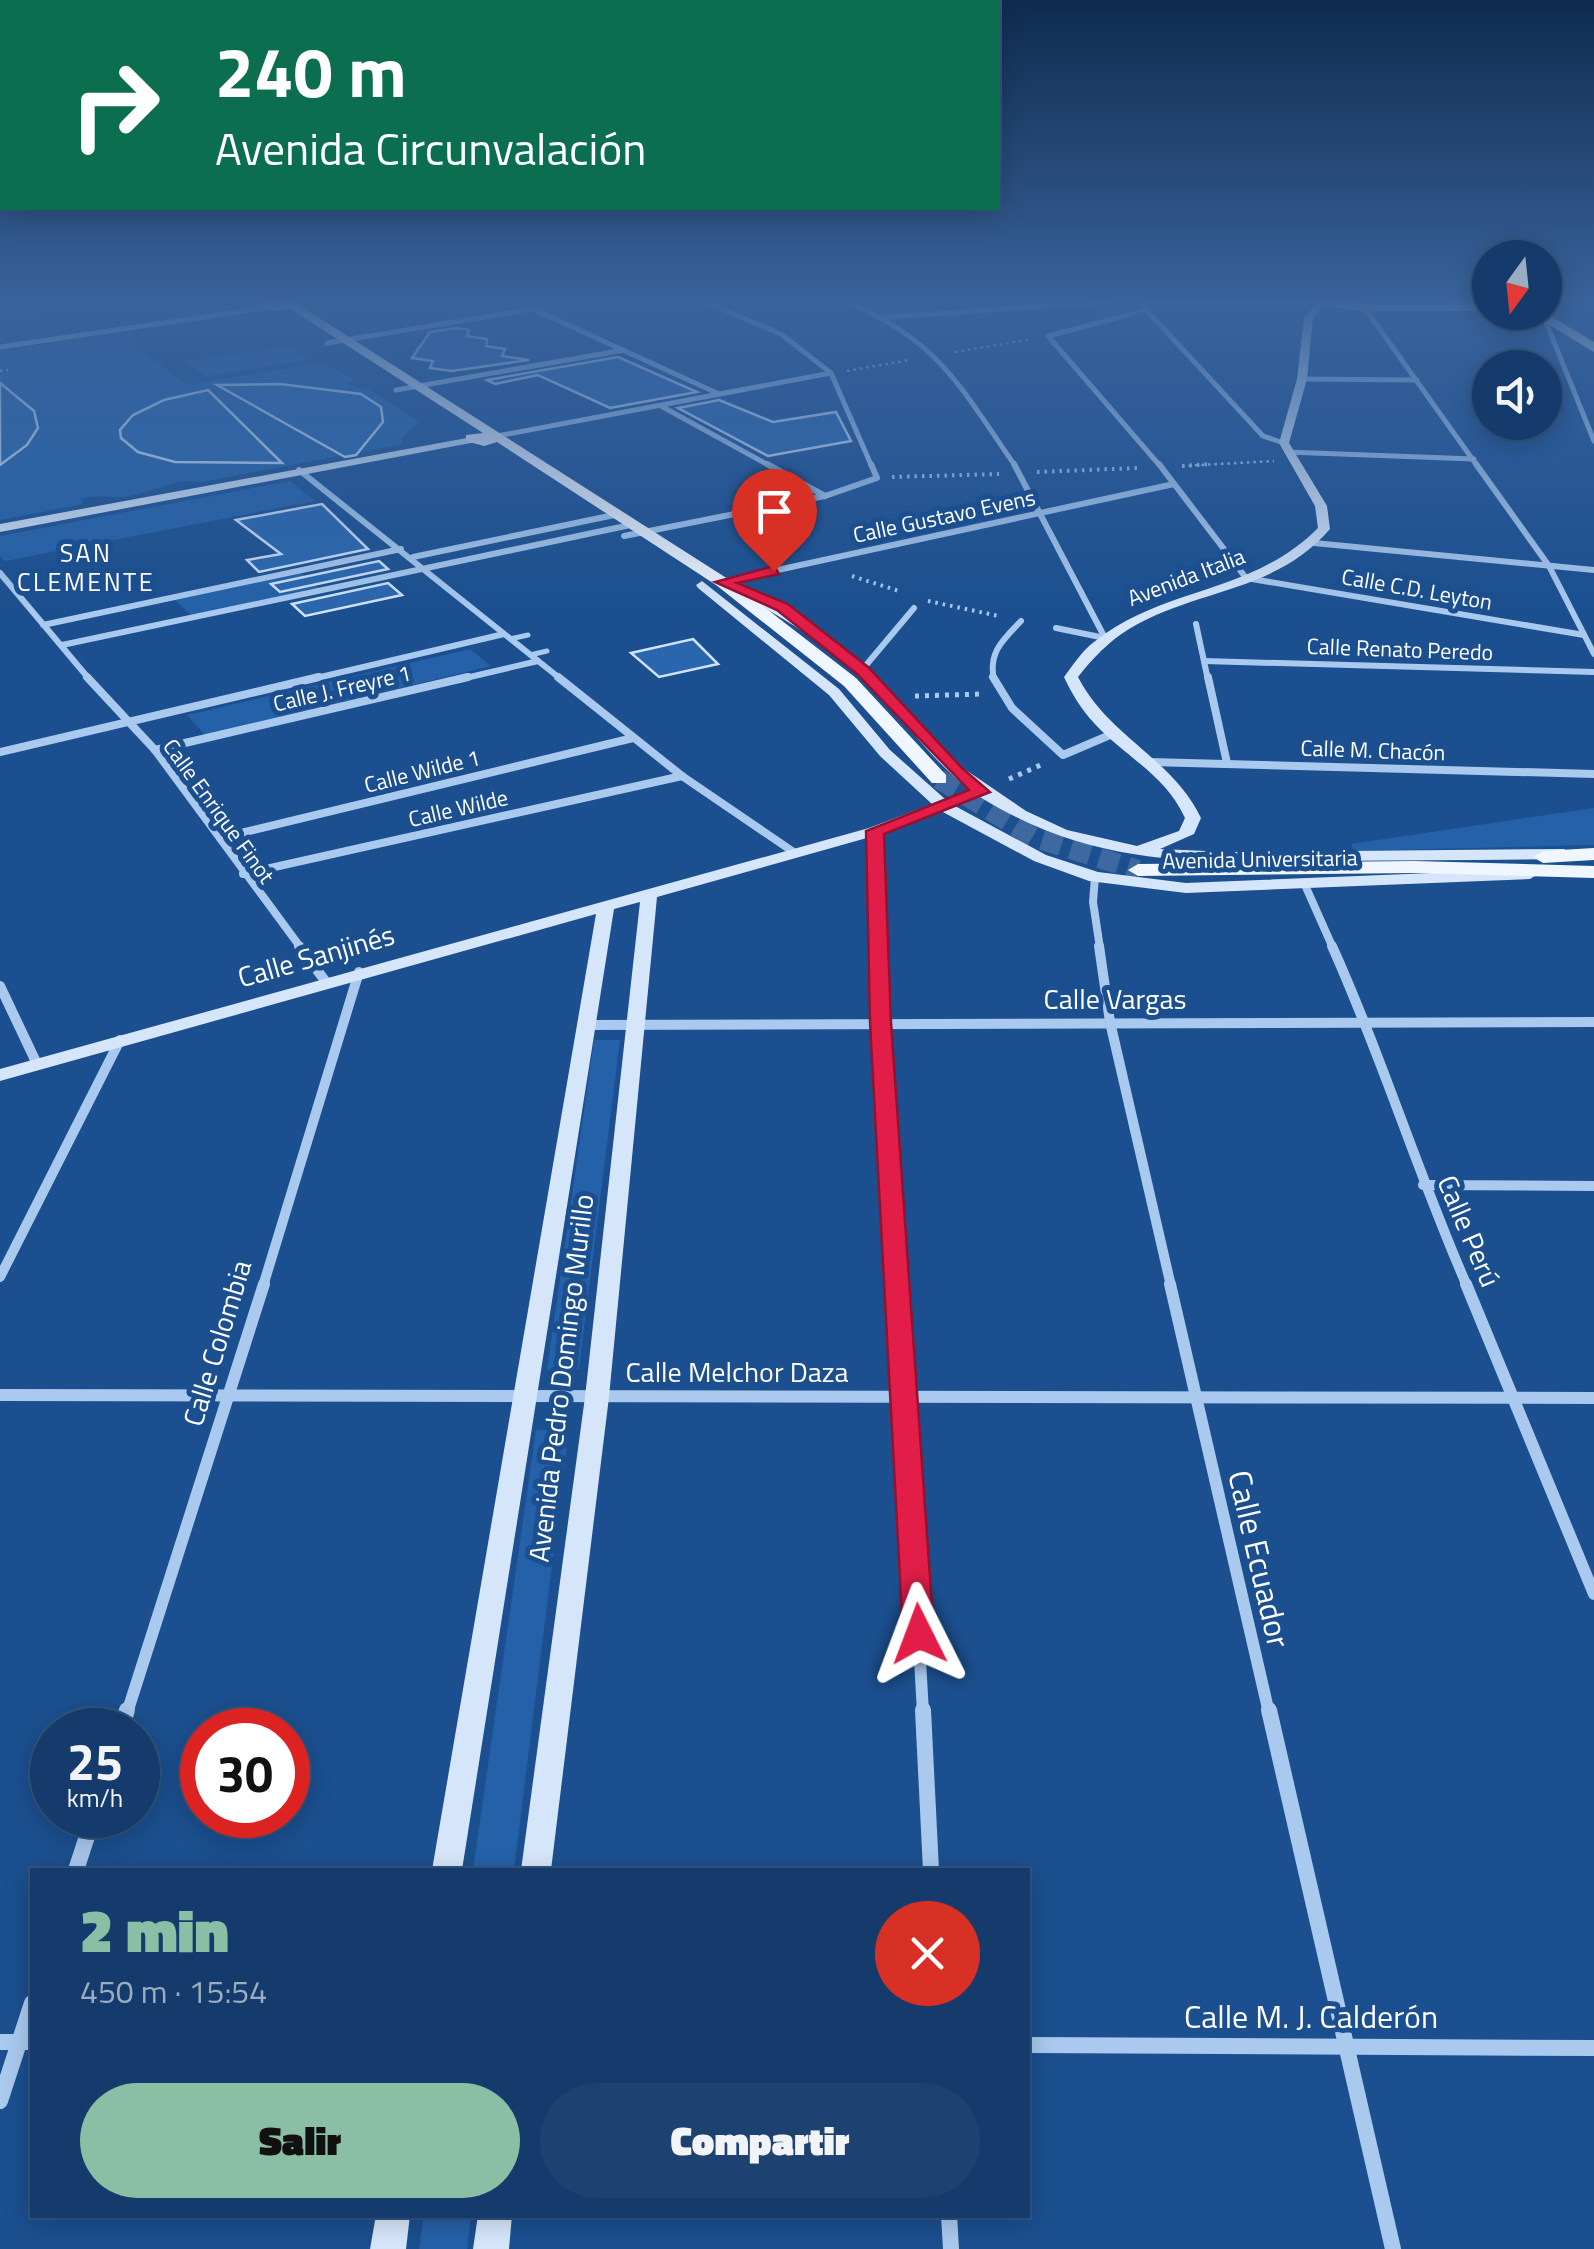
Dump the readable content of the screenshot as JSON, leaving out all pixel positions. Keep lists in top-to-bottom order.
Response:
{
  "streets": {
    "main road": [
      "Avenida Italia",
      "Avenida Universitaria",
      "Calle Sanjinés",
      "Avenida Pedro Domingo Murillo"
    ],
    "street": [
      "Calle Gustavo Evens",
      "Calle C.D. Leyton",
      "Calle Renato Peredo",
      "Calle J. Freyre 1",
      "Calle M. Chacón",
      "Calle Wilde 1",
      "Calle Wilde",
      "Calle Enrique Finot",
      "Calle Vargas",
      "Calle Perú",
      "Calle Colombia",
      "Calle Melchor Daza",
      "Calle Ecuador",
      "Calle M. J. Calderón"
    ]
  },
  "crossings": [
    ["Calle Gustavo Evens", "Avenida Universitaria"],
    ["Avenida Italia", "Calle C.D. Leyton"],
    ["Avenida Italia", "Calle M. Chacón"],
    ["Calle J. Freyre 1", "Calle Enrique Finot"],
    ["Calle Wilde 1", "Calle Enrique Finot"],
    ["Calle Wilde", "Calle Enrique Finot"],
    ["Calle Enrique Finot", "Calle Sanjinés"],
    ["Avenida Universitaria", "Calle Sanjinés"],
    ["Avenida Universitaria", "Calle Perú"],
    ["Avenida Universitaria", "Calle Ecuador"],
    ["Calle Sanjinés", "Calle Colombia"],
    ["Calle Sanjinés", "Avenida Pedro Domingo Murillo"],
    ["Calle Vargas", "Calle Perú"],
    ["Calle Vargas", "Avenida Pedro Domingo Murillo"],
    ["Calle Vargas", "Calle Ecuador"],
    ["Calle Perú", "Calle Melchor Daza"],
    ["Calle Colombia", "Calle Melchor Daza"],
    ["Calle Melchor Daza", "Avenida Pedro Domingo Murillo"],
    ["Calle Melchor Daza", "Calle Ecuador"],
    ["Calle Ecuador", "Calle M. J. Calderón"]
  ],
  "districts": ["SAN CLEMENTE"],
  "north": "bottom",
  "page": {
    "turn": ["240 m", "Avenida Circunvalación"],
    "speed": "25 km/h",
    "limit": "30",
    "heading": ["2 min", "450 m · 15:54"],
    "buttons": ["Salir", "Compartir"]
  }
}
